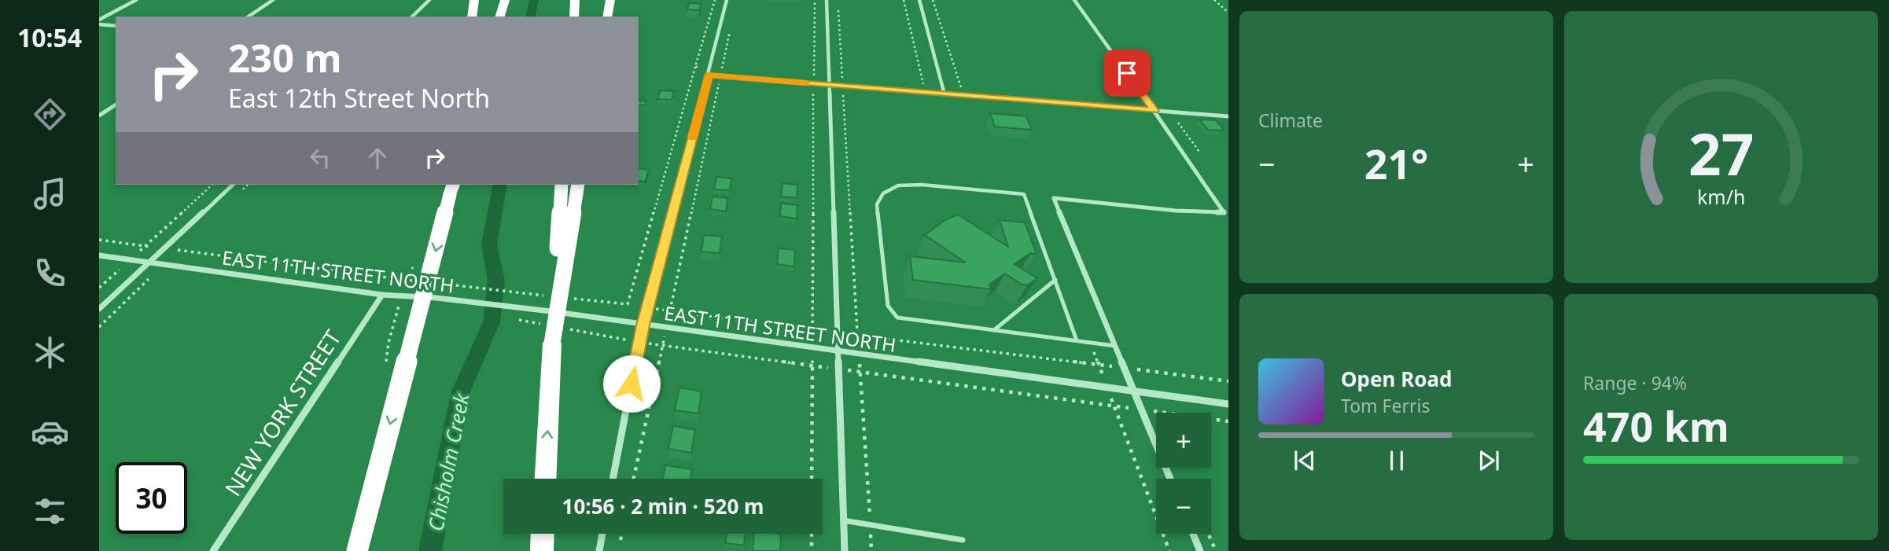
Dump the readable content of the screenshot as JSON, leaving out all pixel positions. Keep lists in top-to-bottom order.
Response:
{
  "streets": {
    "street": ["EAST 11TH STREET NORTH", "NEW YORK STREET"]
  },
  "crossings": [
    ["EAST 11TH STREET NORTH", "NEW YORK STREET"]
  ],
  "water": ["Chisholm Creek"],
  "page": {
    "tabs": "10:54",
    "tile": [
      "Climate",
      ["Range · 94%", "470 km"]
    ],
    "turn": ["230 m", "East 12th Street North"],
    "heat": ["−", "21°", "+"],
    "song": ["Open Road", "Tom Ferris"],
    "map_buttons": ["+", "−"],
    "limit": "30",
    "trip": "10:56 · 2 min · 520 m",
    "gauge": ["27", "km/h"]
  }
}
